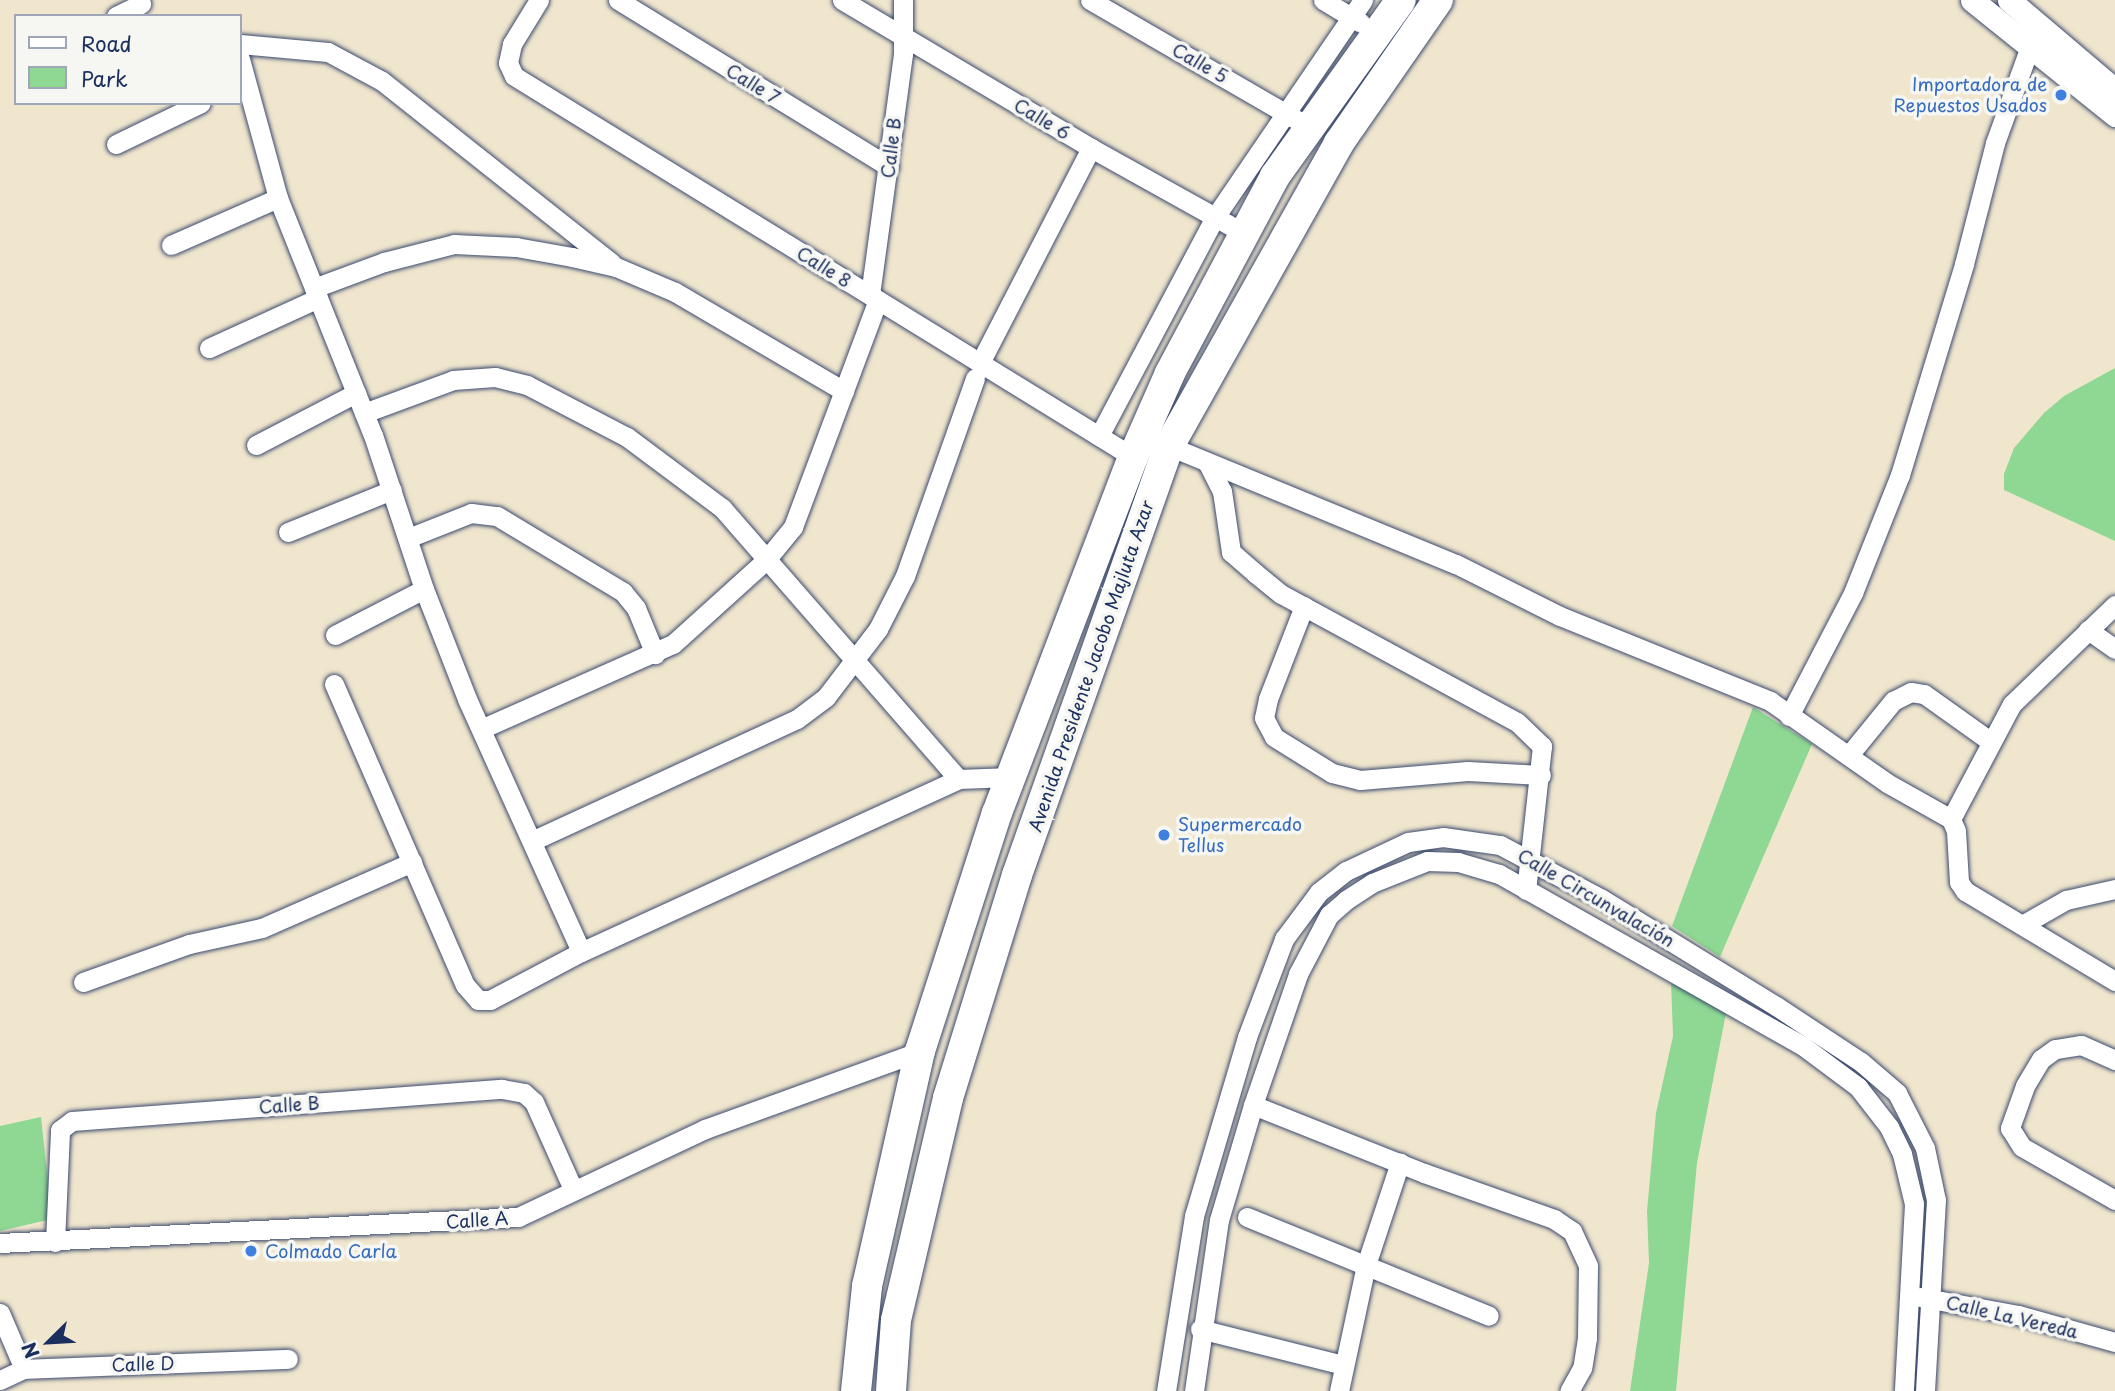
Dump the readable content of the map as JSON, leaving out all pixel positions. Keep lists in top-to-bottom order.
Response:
{
  "streets": {
    "main road": ["Avenida Presidente Jacobo Majluta Azar"],
    "street": [
      "Calle 5",
      "Calle 7",
      "Calle 6",
      "Calle B",
      "Calle 8",
      "Calle Circunvalación",
      "Calle A",
      "Calle La Vereda",
      "Calle D"
    ]
  },
  "crossings": [
    ["Calle 5", "Avenida Presidente Jacobo Majluta Azar"],
    ["Calle 7", "Calle B"],
    ["Calle 6", "Calle B"],
    ["Calle 6", "Avenida Presidente Jacobo Majluta Azar"],
    ["Calle B", "Calle 8"],
    ["Calle B", "Calle A"],
    ["Calle 8", "Avenida Presidente Jacobo Majluta Azar"],
    ["Avenida Presidente Jacobo Majluta Azar", "Calle A"],
    ["Calle Circunvalación", "Calle La Vereda"]
  ],
  "places": ["Importadora de Repuestos Usados", "Supermercado Tellus", "Colmado Carla"],
  "legend": ["Road", "Park"],
  "north": "bottom left"
}
